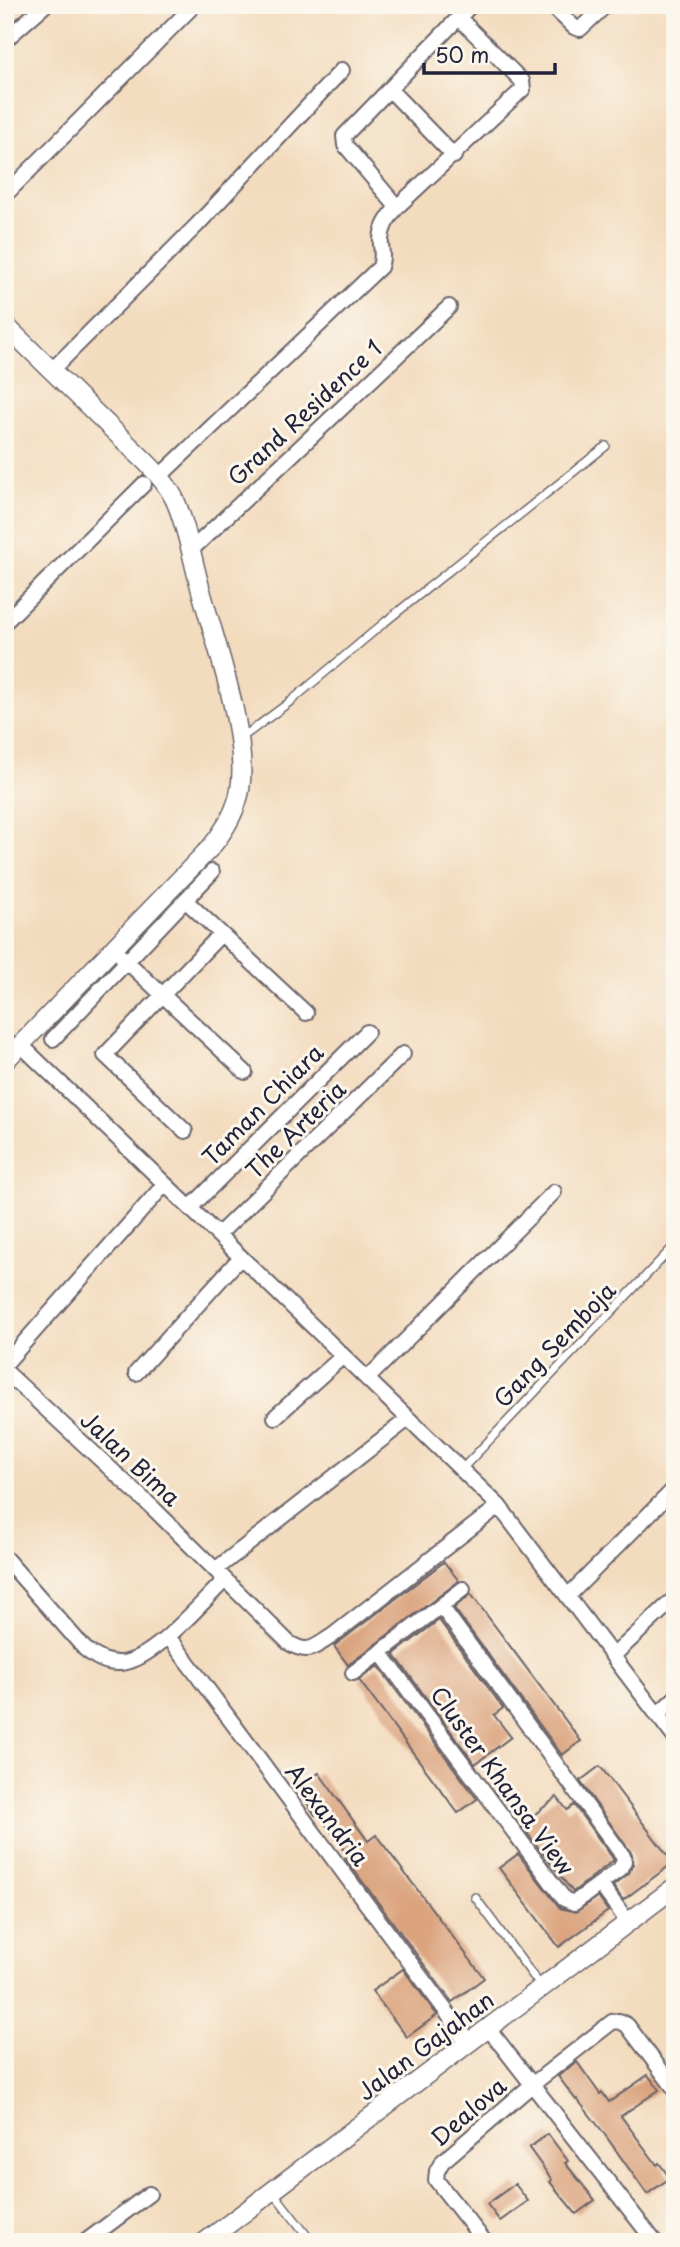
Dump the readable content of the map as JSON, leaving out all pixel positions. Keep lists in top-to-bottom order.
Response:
{
  "streets": {
    "street": [
      "Grand Residence 1",
      "Taman Chiara",
      "The Arteria",
      "Jalan Bima",
      "Cluster Khansa View",
      "Alexandria",
      "Jalan Gajahan",
      "Dealova"
    ],
    "lane": ["Gang Semboja"]
  },
  "crossings": [
    ["Cluster Khansa View", "Jalan Gajahan"],
    ["Alexandria", "Jalan Gajahan"],
    ["Jalan Gajahan", "Dealova"]
  ],
  "scale_bar": "50 m"
}
